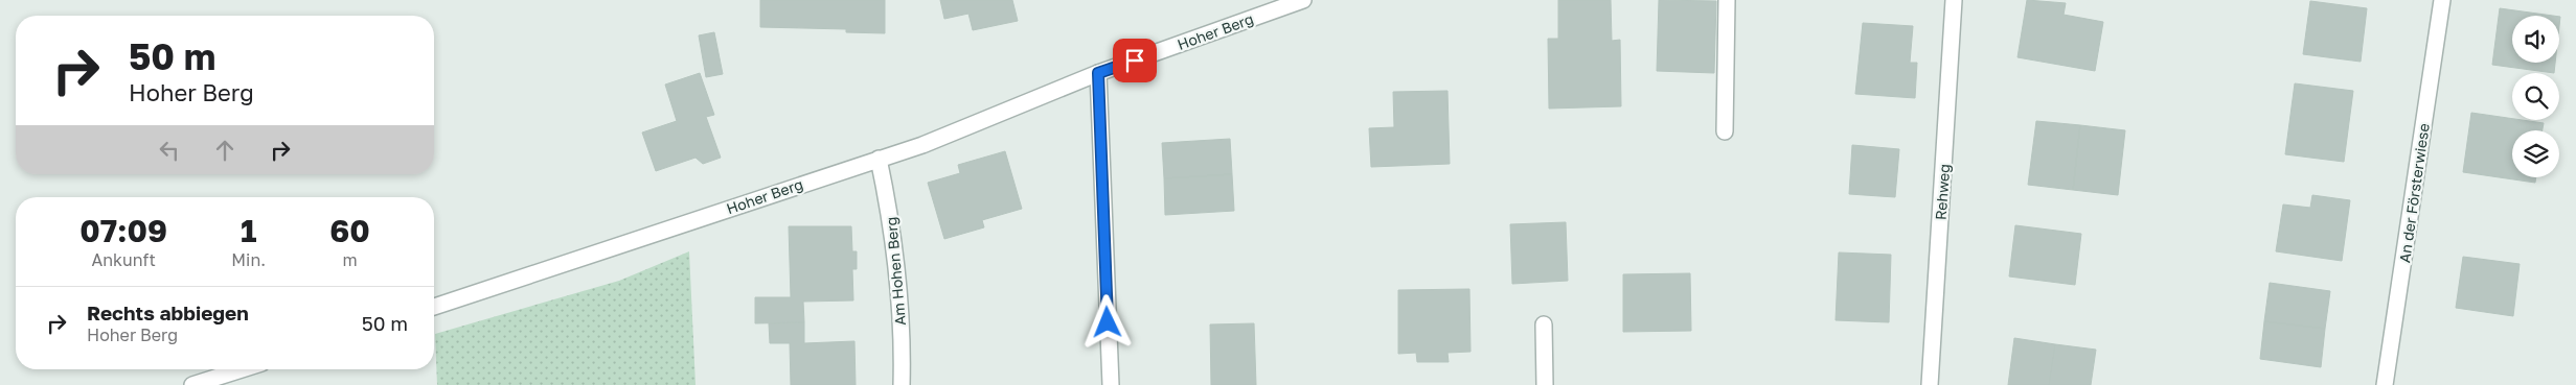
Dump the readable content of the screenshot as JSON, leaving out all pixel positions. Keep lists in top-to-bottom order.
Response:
{
  "streets": {
    "street": [
      "Hoher Berg",
      "Rehweg",
      "An der Försterwiese",
      "Am Hohen Berg"
    ]
  },
  "crossings": [
    ["Hoher Berg", "Am Hohen Berg"]
  ],
  "page": {
    "turn": ["50 m", "Hoher Berg"],
    "eta": [
      "07:09",
      "Ankunft",
      "1",
      "Min.",
      "60",
      "m"
    ],
    "list": [
      {
        "name": "Rechts abbiegen",
        "note": "Hoher Berg",
        "value": "50 m"
      }
    ]
  }
}
